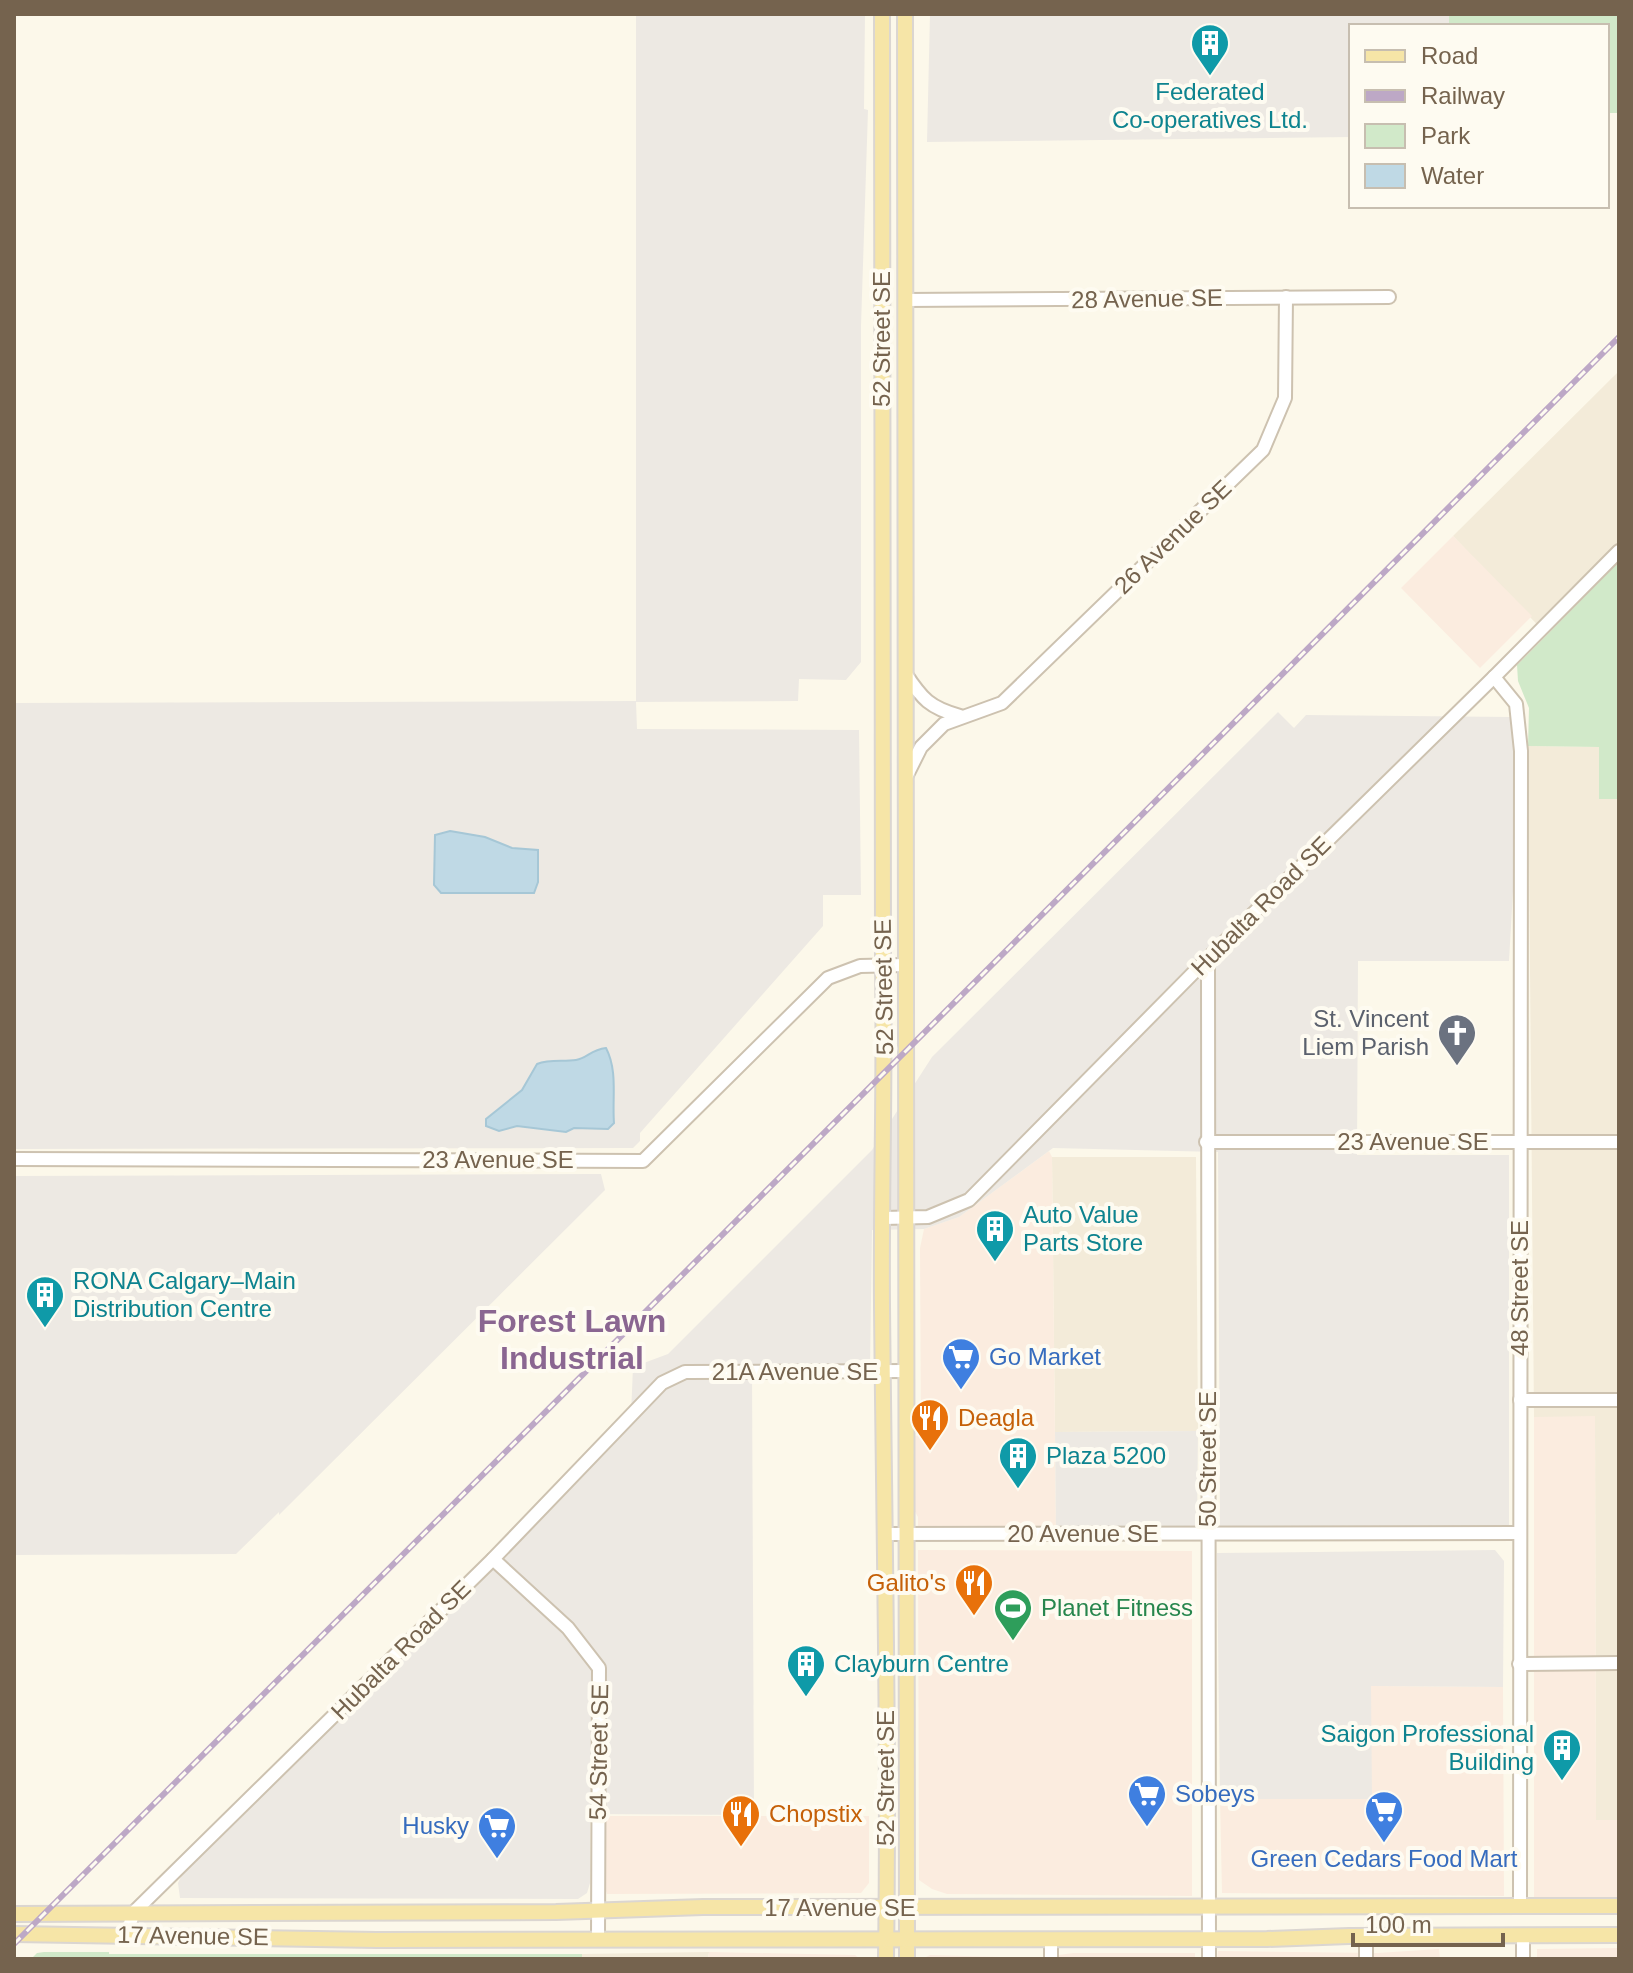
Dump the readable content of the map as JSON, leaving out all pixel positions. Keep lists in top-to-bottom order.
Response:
{
  "streets": {
    "main road": ["52 Street SE", "17 Avenue SE"],
    "street": [
      "28 Avenue SE",
      "26 Avenue SE",
      "Hubalta Road SE",
      "23 Avenue SE",
      "48 Street SE",
      "21A Avenue SE",
      "50 Street SE",
      "20 Avenue SE",
      "54 Street SE"
    ]
  },
  "crossings": [
    ["28 Avenue SE", "52 Street SE"],
    ["28 Avenue SE", "26 Avenue SE"],
    ["52 Street SE", "26 Avenue SE"],
    ["52 Street SE", "Hubalta Road SE"],
    ["52 Street SE", "23 Avenue SE"],
    ["52 Street SE", "21A Avenue SE"],
    ["52 Street SE", "20 Avenue SE"],
    ["52 Street SE", "17 Avenue SE"],
    ["Hubalta Road SE", "48 Street SE"],
    ["Hubalta Road SE", "21A Avenue SE"],
    ["Hubalta Road SE", "50 Street SE"],
    ["Hubalta Road SE", "54 Street SE"],
    ["Hubalta Road SE", "17 Avenue SE"],
    ["23 Avenue SE", "48 Street SE"],
    ["23 Avenue SE", "50 Street SE"],
    ["48 Street SE", "20 Avenue SE"],
    ["48 Street SE", "17 Avenue SE"],
    ["50 Street SE", "20 Avenue SE"],
    ["50 Street SE", "17 Avenue SE"],
    ["54 Street SE", "17 Avenue SE"]
  ],
  "districts": ["Forest Lawn Industrial"],
  "places": {
    "building": [
      "Federated Co-operatives Ltd.",
      "Auto Value Parts Store",
      "RONA Calgary–Main Distribution Centre",
      "Plaza 5200",
      "Clayburn Centre",
      "Saigon Professional Building"
    ],
    "church": ["St. Vincent Liem Parish"],
    "supermarket": [
      "Go Market",
      "Sobeys",
      "Green Cedars Food Mart",
      "Husky"
    ],
    "restaurant": ["Deagla", "Galito's", "Chopstix"],
    "sports": ["Planet Fitness"]
  },
  "legend": [
    "Road",
    "Railway",
    "Park",
    "Water"
  ],
  "scale_bar": "100 m"
}
